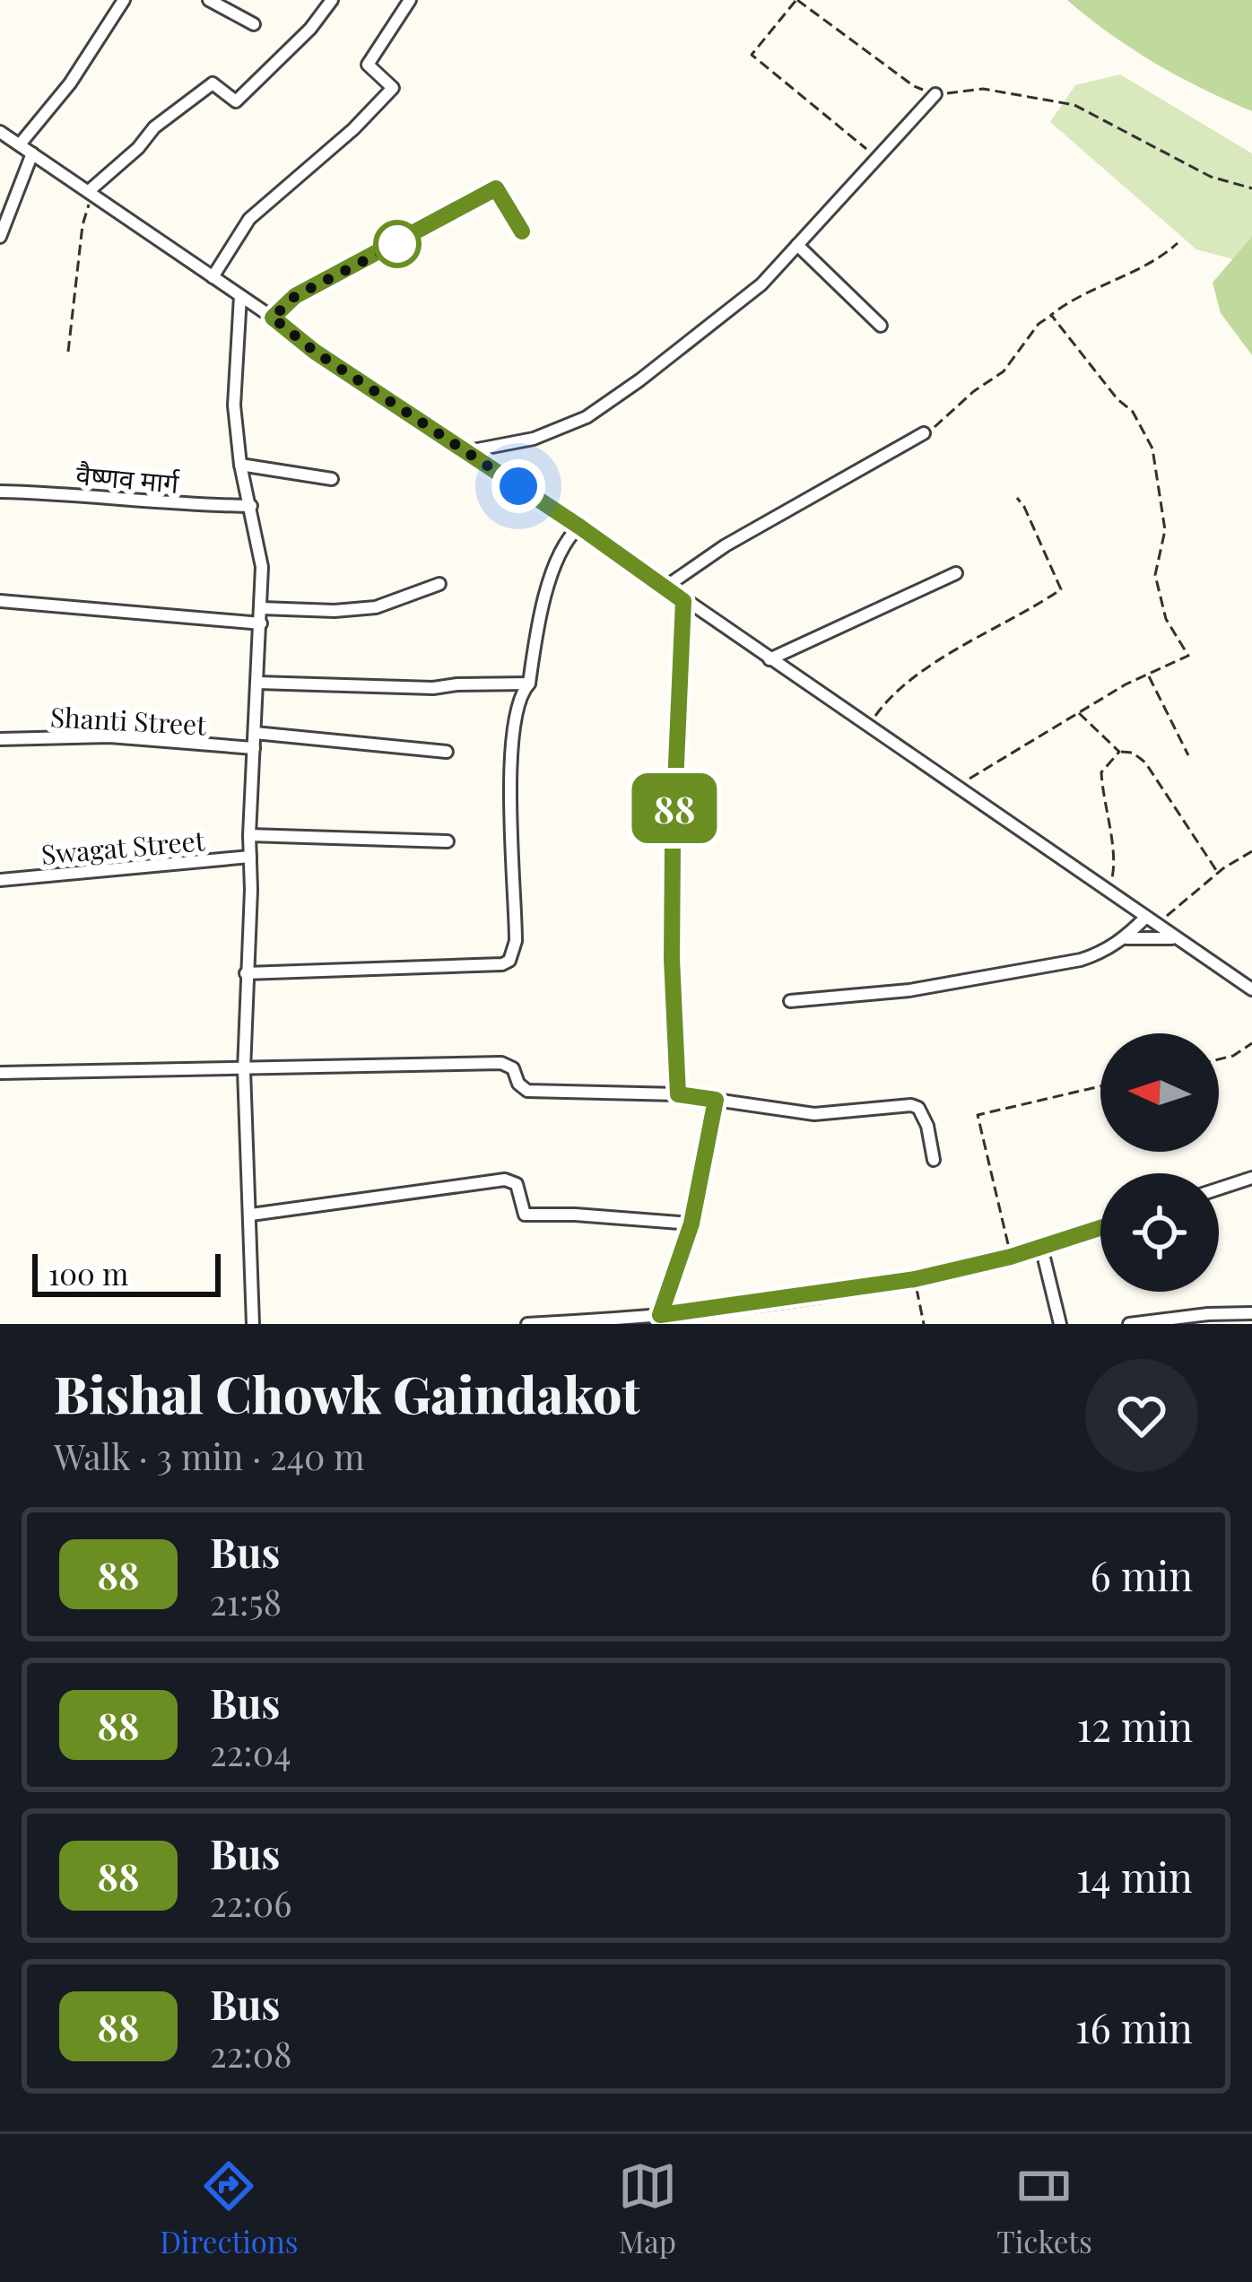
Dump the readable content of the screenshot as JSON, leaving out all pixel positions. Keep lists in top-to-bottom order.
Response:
{
  "streets": {
    "street": ["वैष्णव मार्ग", "Shanti Street", "Swagat Street"]
  },
  "lines": ["bus line 88"],
  "scale_bar": "100 m",
  "north": "left",
  "page": {
    "on_map": "88",
    "scale": "100 m",
    "heading": ["Bishal Chowk Gaindakot", "Walk · 3 min · 240 m"],
    "list": [
      {
        "mark": "88",
        "name": "Bus",
        "note": "21:58",
        "value": "6 min"
      },
      {
        "mark": "88",
        "name": "Bus",
        "note": "22:04",
        "value": "12 min"
      },
      {
        "mark": "88",
        "name": "Bus",
        "note": "22:06",
        "value": "14 min"
      },
      {
        "mark": "88",
        "name": "Bus",
        "note": "22:08",
        "value": "16 min"
      }
    ],
    "tabs": ["Directions", "Map", "Tickets"]
  }
}
